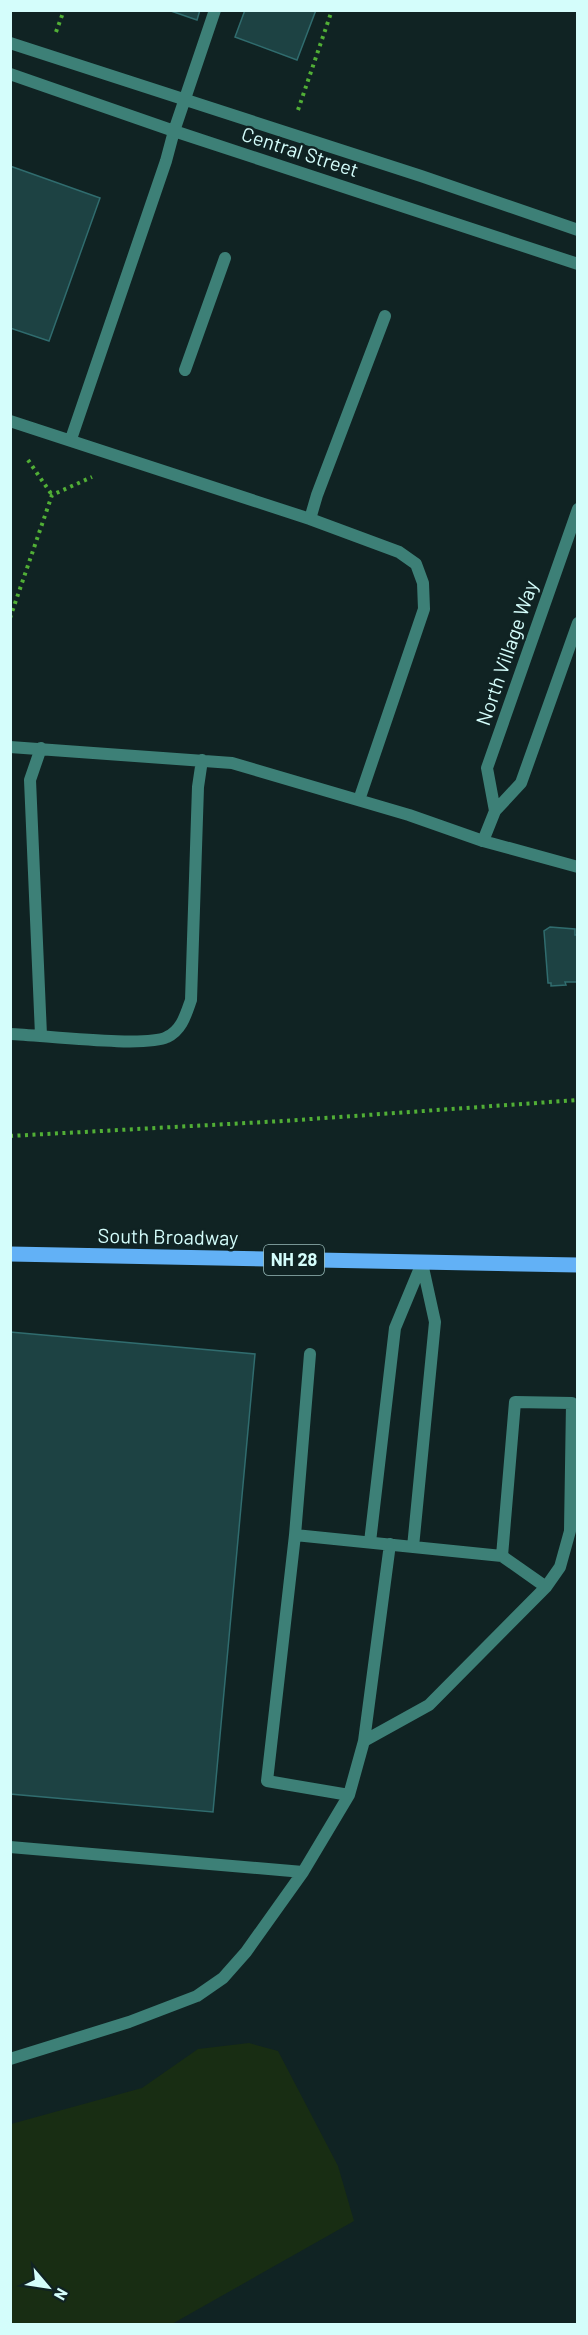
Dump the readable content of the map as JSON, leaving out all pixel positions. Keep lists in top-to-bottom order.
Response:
{
  "streets": {
    "main road": ["South Broadway", "NH 28"],
    "street": ["Central Street", "North Village Way"]
  },
  "north": "bottom right"
}
